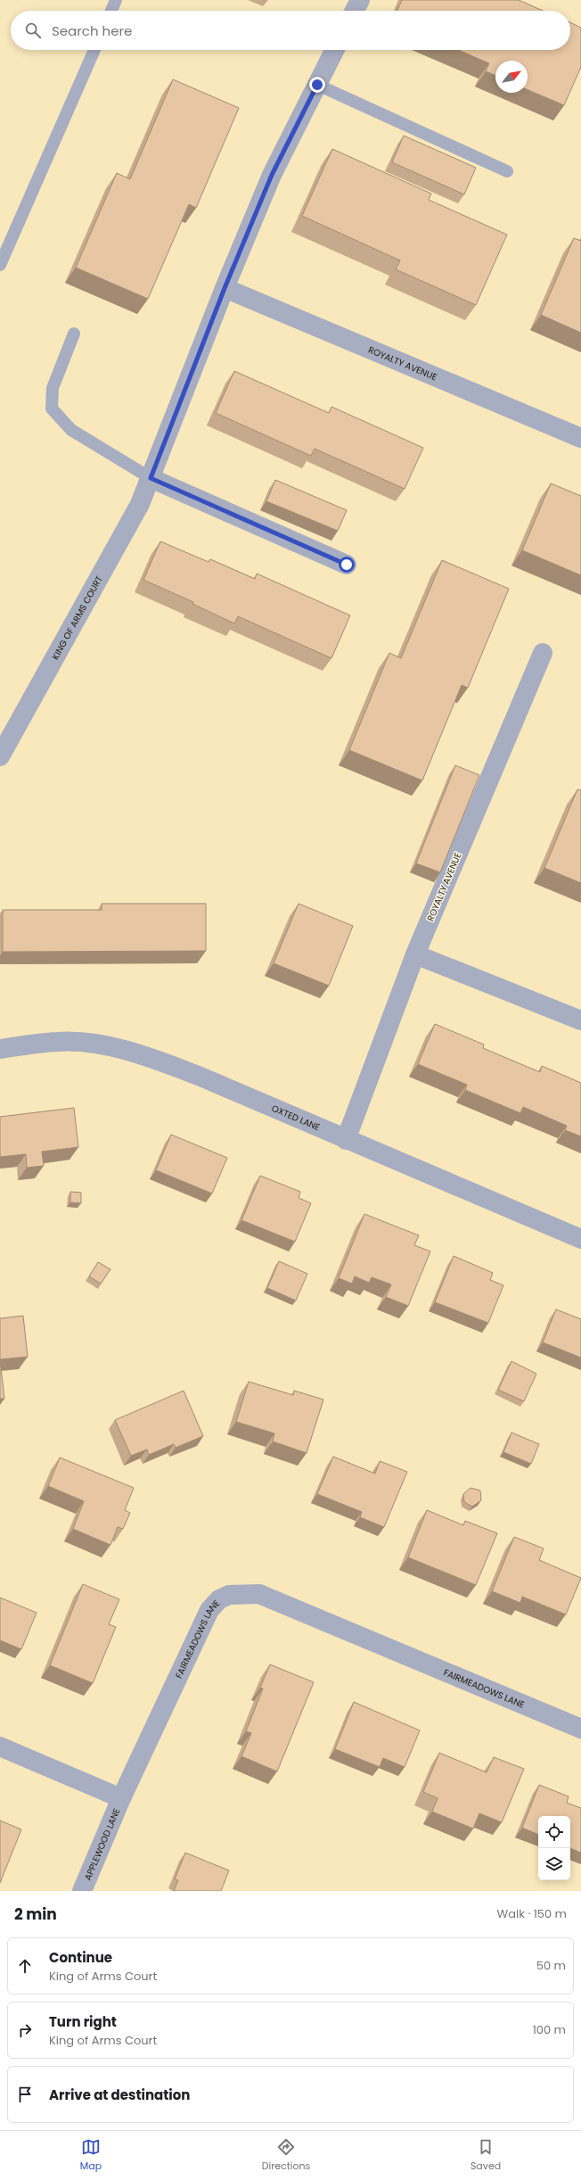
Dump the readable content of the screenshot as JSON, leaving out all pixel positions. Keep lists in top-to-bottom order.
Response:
{
  "streets": {
    "street": [
      "ROYALTY AVENUE",
      "KING OF ARMS COURT",
      "OXTED LANE",
      "FAIRMEADOWS LANE",
      "APPLEWOOD LANE"
    ]
  },
  "crossings": [
    ["ROYALTY AVENUE", "KING OF ARMS COURT"],
    ["ROYALTY AVENUE", "OXTED LANE"],
    ["FAIRMEADOWS LANE", "APPLEWOOD LANE"]
  ],
  "north": "top right",
  "page": {
    "search": "Search here",
    "heading": ["2 min", "Walk · 150 m"],
    "list": [
      ["Continue", "King of Arms Court", "50 m"],
      ["Turn right", "King of Arms Court", "100 m"],
      "Arrive at destination"
    ],
    "nav": ["Map", "Directions", "Saved"]
  }
}
